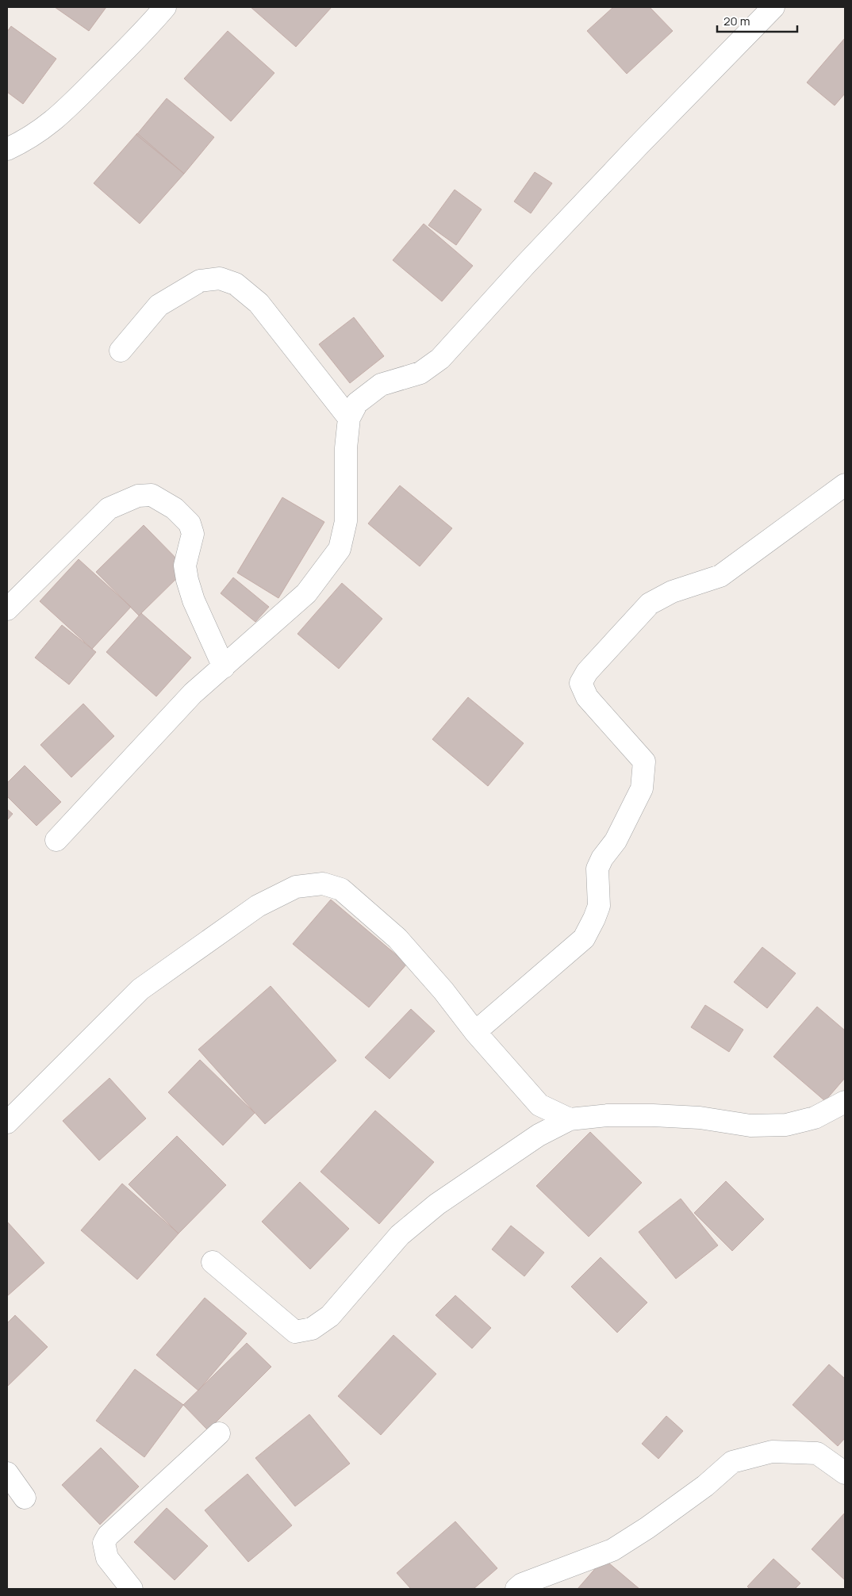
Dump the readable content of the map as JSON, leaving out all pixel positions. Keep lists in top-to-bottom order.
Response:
{
  "scale_bar": "20 m"
}
